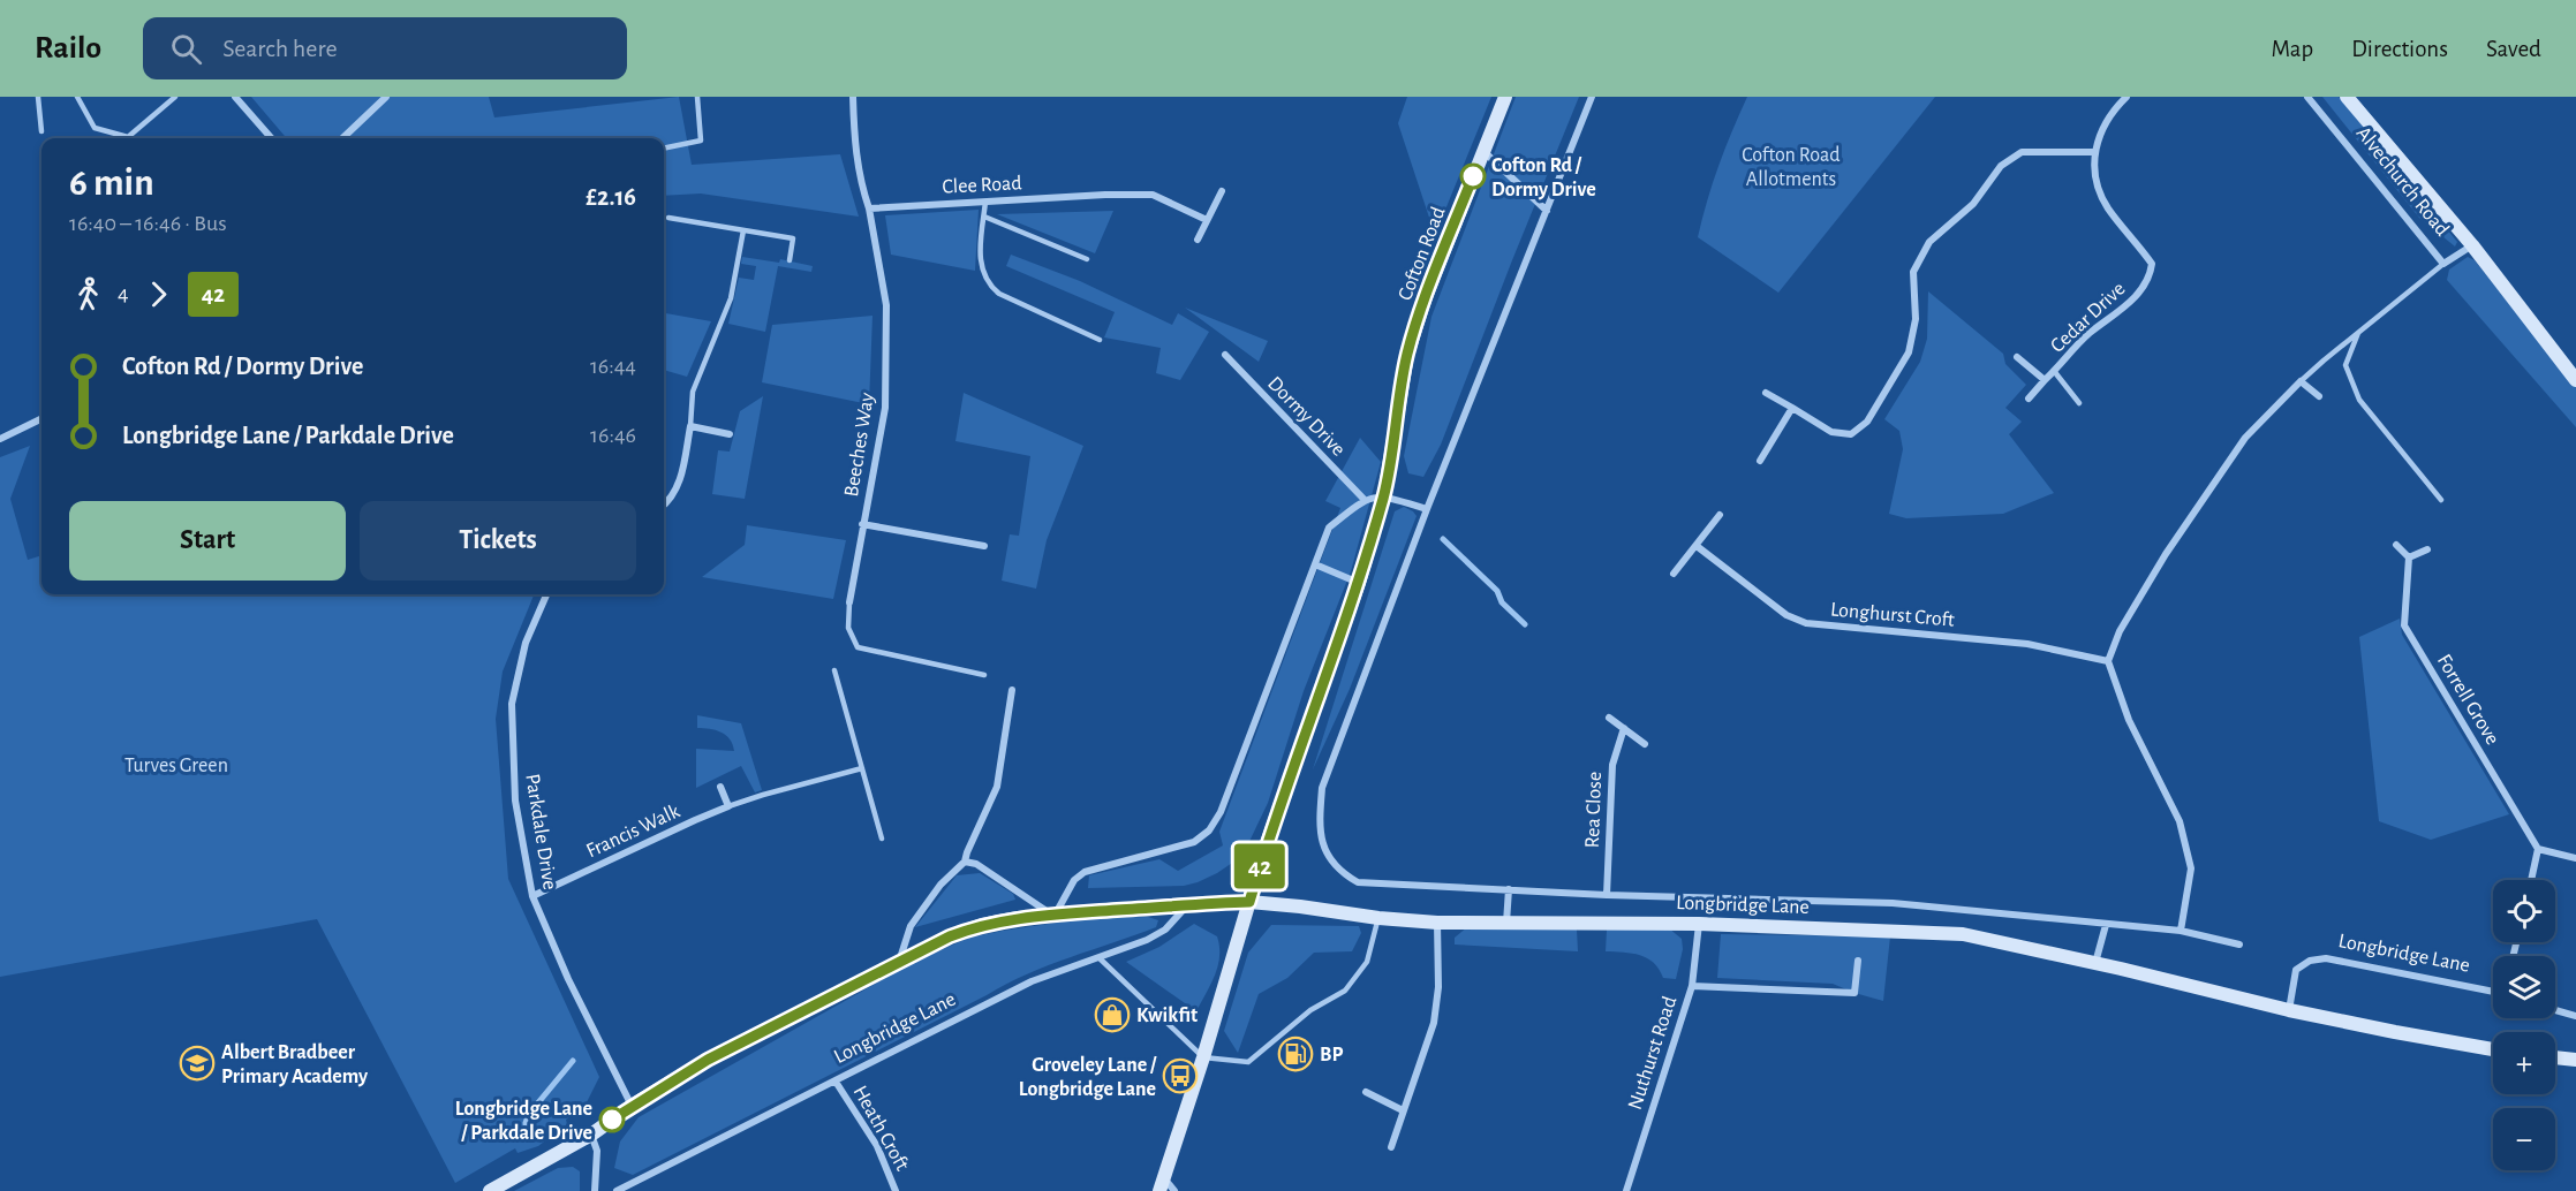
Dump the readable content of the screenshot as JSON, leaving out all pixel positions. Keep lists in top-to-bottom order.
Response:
{
  "streets": {
    "street": [
      "Alvechurch Road",
      "Clee Road",
      "Cofton Road",
      "Cedar Drive",
      "Dormy Drive",
      "Beeches Way",
      "Longhurst Croft",
      "Forrell Grove",
      "Rea Close",
      "Francis Walk",
      "Parkdale Drive",
      "Longbridge Lane",
      "Nuthurst Road",
      "Heath Croft"
    ]
  },
  "crossings": [
    ["Clee Road", "Beeches Way"],
    ["Cofton Road", "Longbridge Lane"],
    ["Rea Close", "Longbridge Lane"],
    ["Francis Walk", "Parkdale Drive"],
    ["Parkdale Drive", "Longbridge Lane"],
    ["Longbridge Lane", "Nuthurst Road"],
    ["Longbridge Lane", "Heath Croft"]
  ],
  "parks": ["Cofton Road Allotments", "Turves Green"],
  "places": {
    "other": ["Cofton Rd / Dormy Drive", "Longbridge Lane / Parkdale Drive"],
    "shop": ["Kwikfit"],
    "fuel station": ["BP"],
    "school or university": ["Albert Bradbeer Primary Academy"],
    "bus stop": ["Groveley Lane / Longbridge Lane"]
  },
  "lines": ["bus line 42"],
  "page": {
    "header": "Railo",
    "search": "Search here",
    "nav": ["Map", "Directions", "Saved"],
    "on_map": "42",
    "heading": ["6 min", "16:40 – 16:46 · Bus", "£2.16"],
    "legs": ["4", "42"],
    "list": [
      {
        "name": "Cofton Rd / Dormy Drive",
        "value": "16:44"
      },
      {
        "name": "Longbridge Lane / Parkdale Drive",
        "value": "16:46"
      }
    ],
    "buttons": ["Start", "Tickets"],
    "map_buttons": ["+", "−"]
  }
}
